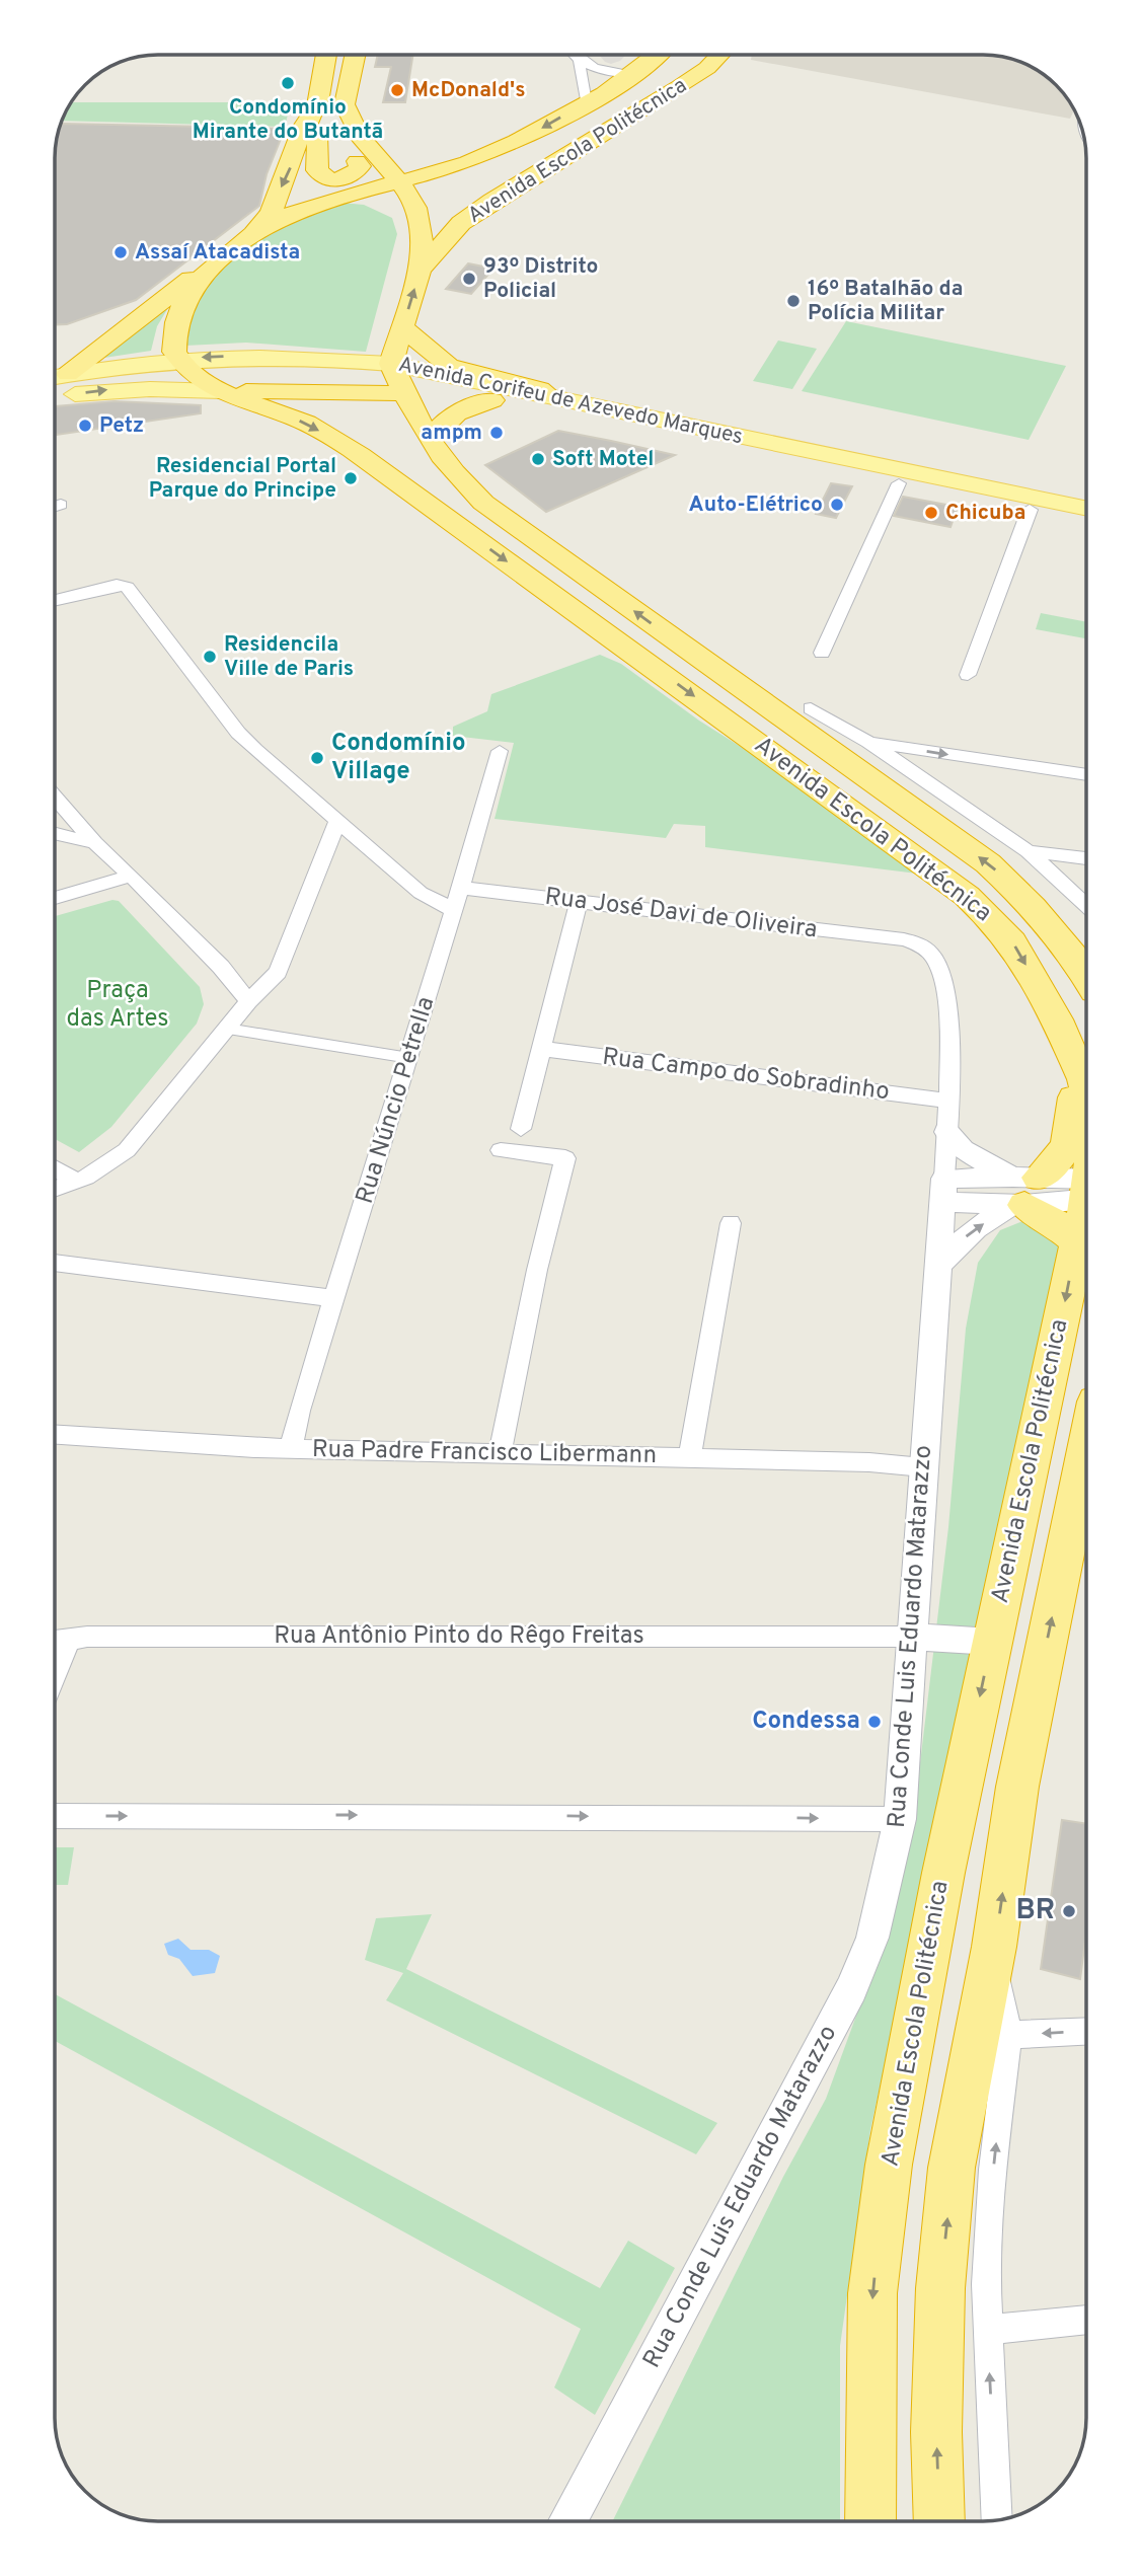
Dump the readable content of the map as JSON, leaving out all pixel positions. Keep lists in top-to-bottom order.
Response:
{
  "streets": {
    "highway": ["Avenida Escola Politécnica", "Avenida Corifeu de Azevedo Marques"],
    "street": [
      "Rua José Davi de Oliveira",
      "Rua Campo do Sobradinho",
      "Rua Núncio Petrella",
      "Rua Padre Francisco Libermann",
      "Rua Antônio Pinto do Rêgo Freitas",
      "Rua Conde Luis Eduardo Matarazzo"
    ]
  },
  "crossings": [
    ["Avenida Escola Politécnica", "Avenida Corifeu de Azevedo Marques"],
    ["Rua José Davi de Oliveira", "Rua Núncio Petrella"],
    ["Rua José Davi de Oliveira", "Rua Conde Luis Eduardo Matarazzo"],
    ["Rua Campo do Sobradinho", "Rua Conde Luis Eduardo Matarazzo"],
    ["Rua Núncio Petrella", "Rua Padre Francisco Libermann"],
    ["Rua Padre Francisco Libermann", "Rua Conde Luis Eduardo Matarazzo"],
    ["Rua Antônio Pinto do Rêgo Freitas", "Rua Conde Luis Eduardo Matarazzo"]
  ],
  "parks": ["Praça das Artes"],
  "places": [
    "Condomínio Mirante do Butantã",
    "McDonald's",
    "Assaí Atacadista",
    "93º Distrito Policial",
    "16º Batalhão da Polícia Militar",
    "Petz",
    "ampm",
    "Soft Motel",
    "Residencial Portal Parque do Principe",
    "Auto-Elétrico",
    "Chicuba",
    "Residencila Ville de Paris",
    "Condomínio Village",
    "Condessa",
    "BR"
  ]
}
